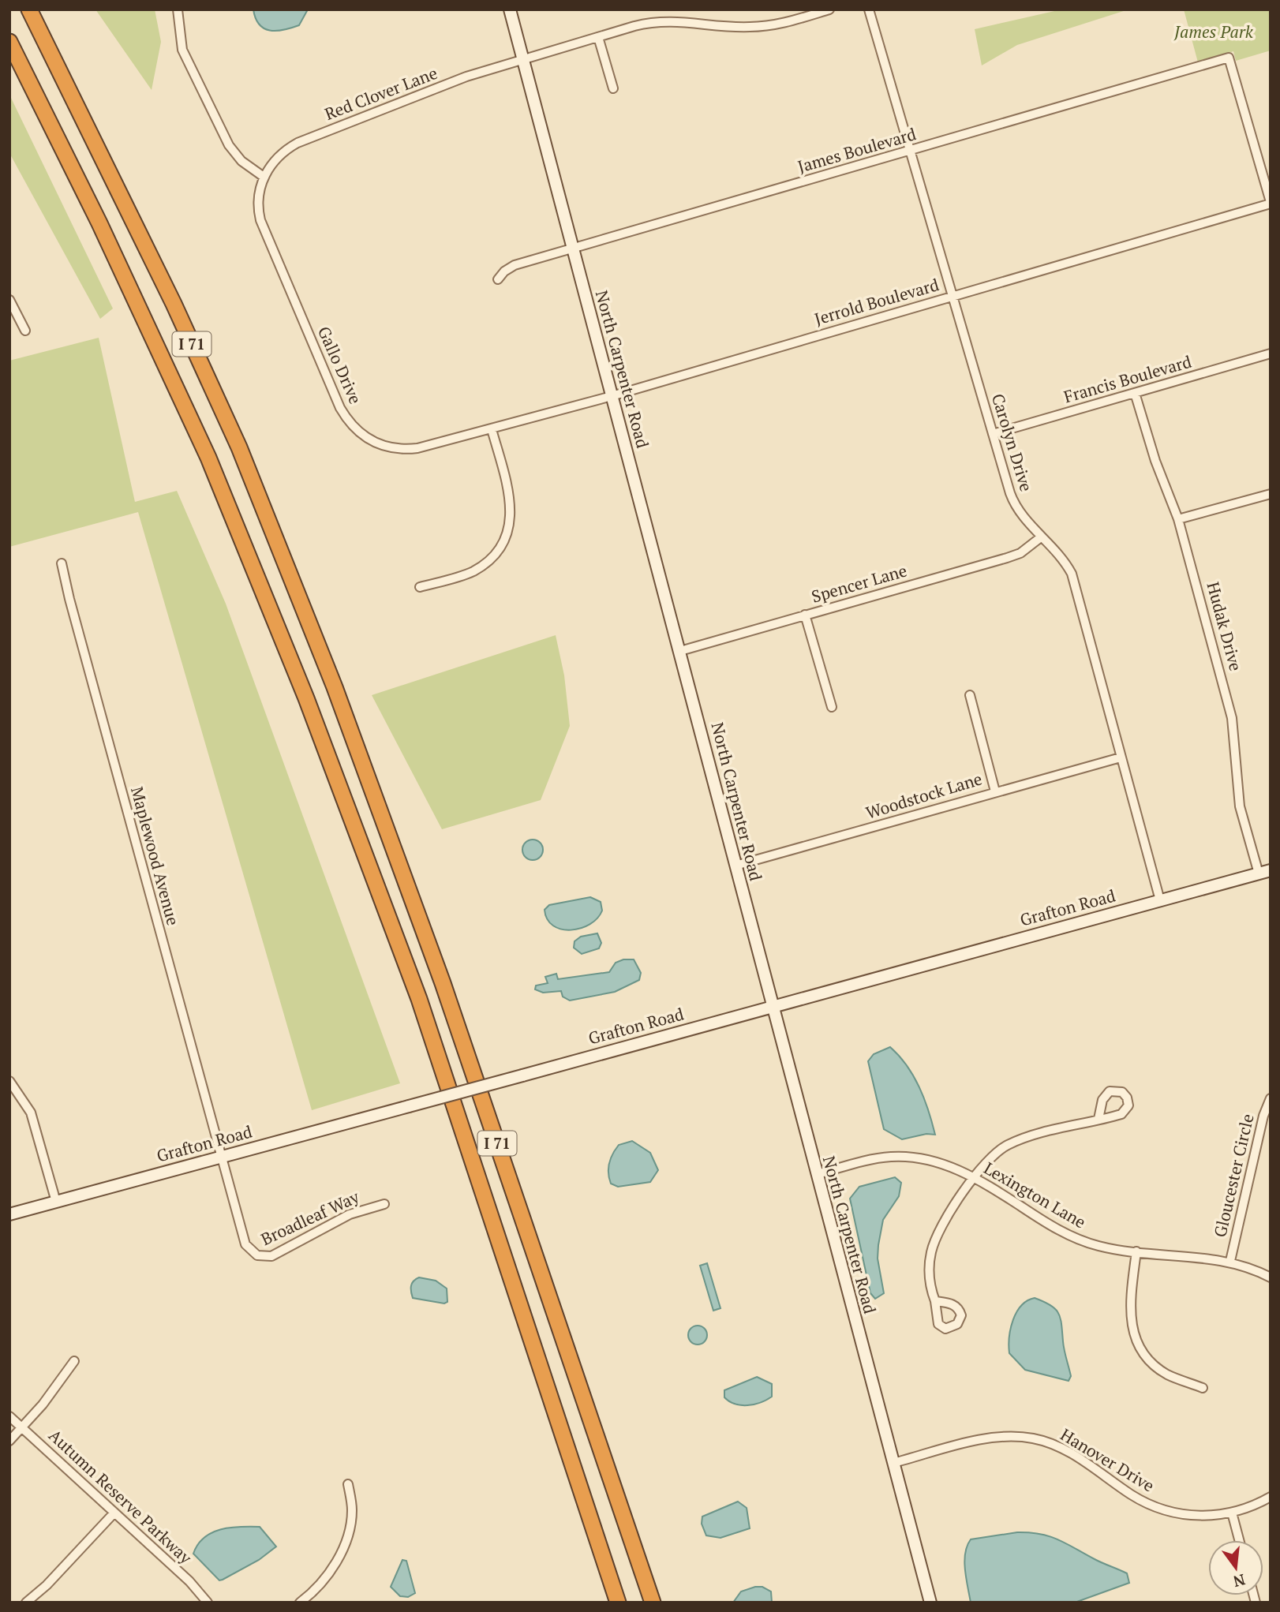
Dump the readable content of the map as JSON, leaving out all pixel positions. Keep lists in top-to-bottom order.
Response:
{
  "streets": {
    "highway": ["I 71"],
    "street": [
      "Red Clover Lane",
      "James Boulevard",
      "Jerrold Boulevard",
      "Gallo Drive",
      "North Carpenter Road",
      "Francis Boulevard",
      "Carolyn Drive",
      "Spencer Lane",
      "Hudak Drive",
      "Woodstock Lane",
      "Maplewood Avenue",
      "Grafton Road",
      "Gloucester Circle",
      "Lexington Lane",
      "Broadleaf Way",
      "Hanover Drive",
      "Autumn Reserve Parkway"
    ]
  },
  "crossings": [
    ["Red Clover Lane", "Gallo Drive"],
    ["Red Clover Lane", "North Carpenter Road"],
    ["James Boulevard", "Jerrold Boulevard"],
    ["James Boulevard", "North Carpenter Road"],
    ["James Boulevard", "Carolyn Drive"],
    ["Jerrold Boulevard", "Gallo Drive"],
    ["Jerrold Boulevard", "North Carpenter Road"],
    ["Jerrold Boulevard", "Carolyn Drive"],
    ["North Carpenter Road", "Spencer Lane"],
    ["North Carpenter Road", "Woodstock Lane"],
    ["North Carpenter Road", "Grafton Road"],
    ["North Carpenter Road", "Lexington Lane"],
    ["North Carpenter Road", "Hanover Drive"],
    ["Francis Boulevard", "Carolyn Drive"],
    ["Francis Boulevard", "Hudak Drive"],
    ["Carolyn Drive", "Spencer Lane"],
    ["Carolyn Drive", "Woodstock Lane"],
    ["Carolyn Drive", "Grafton Road"],
    ["Hudak Drive", "Grafton Road"],
    ["Maplewood Avenue", "Grafton Road"],
    ["Maplewood Avenue", "Broadleaf Way"],
    ["Grafton Road", "Broadleaf Way"],
    ["Gloucester Circle", "Lexington Lane"]
  ],
  "parks": ["James Park"],
  "north": "bottom"
}
